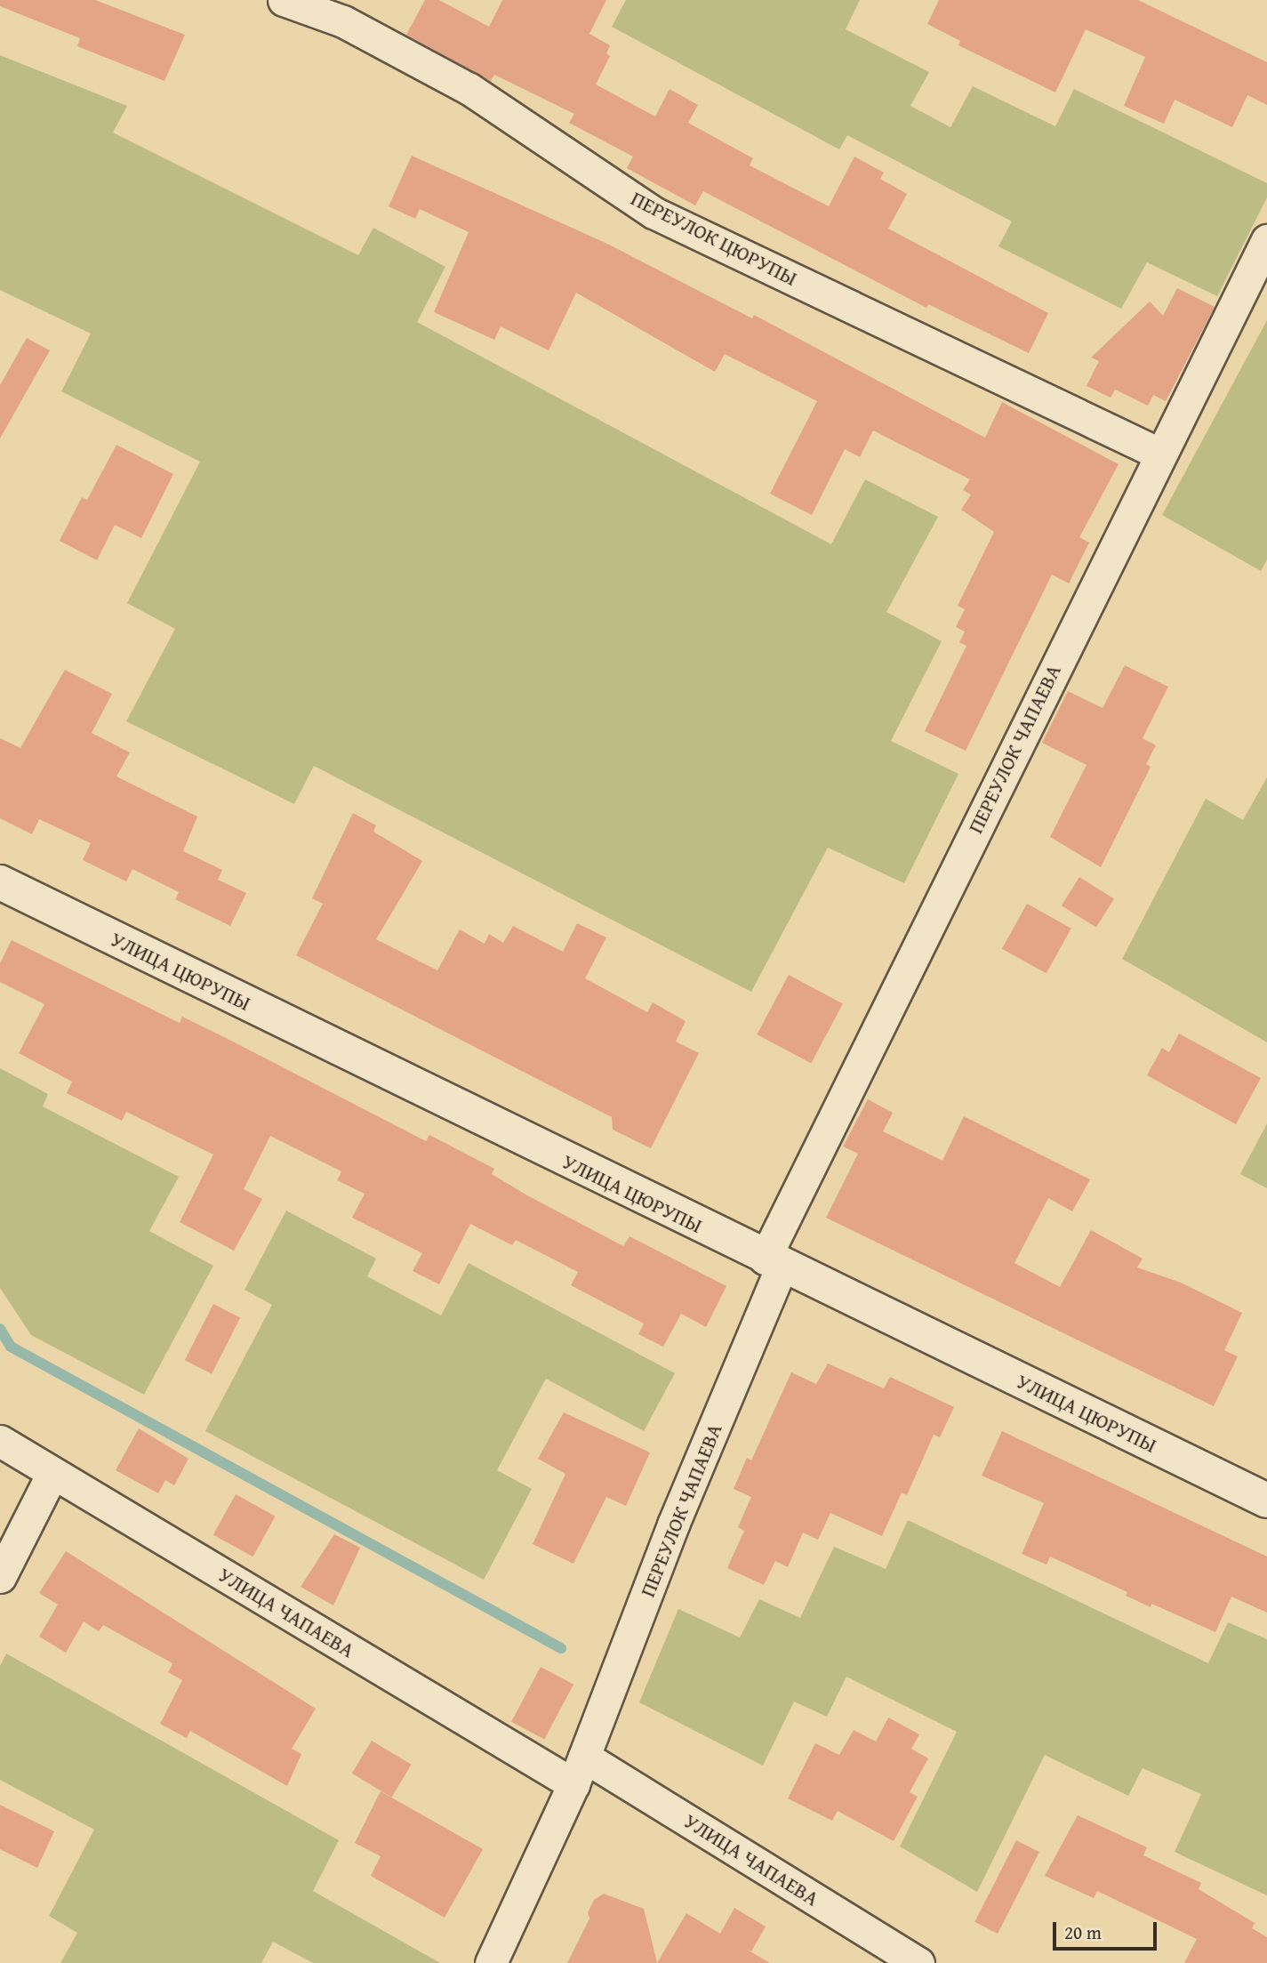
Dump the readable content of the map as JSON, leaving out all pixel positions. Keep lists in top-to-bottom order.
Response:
{
  "streets": {
    "street": [
      "ПЕРЕУЛОК ЦЮРУПЫ",
      "ПЕРЕУЛОК ЧАПАЕВА",
      "УЛИЦА ЦЮРУПЫ",
      "УЛИЦА ЧАПАЕВА"
    ]
  },
  "crossings": [
    ["ПЕРЕУЛОК ЦЮРУПЫ", "ПЕРЕУЛОК ЧАПАЕВА"],
    ["ПЕРЕУЛОК ЧАПАЕВА", "УЛИЦА ЦЮРУПЫ"],
    ["ПЕРЕУЛОК ЧАПАЕВА", "УЛИЦА ЧАПАЕВА"]
  ],
  "scale_bar": "20 m"
}
